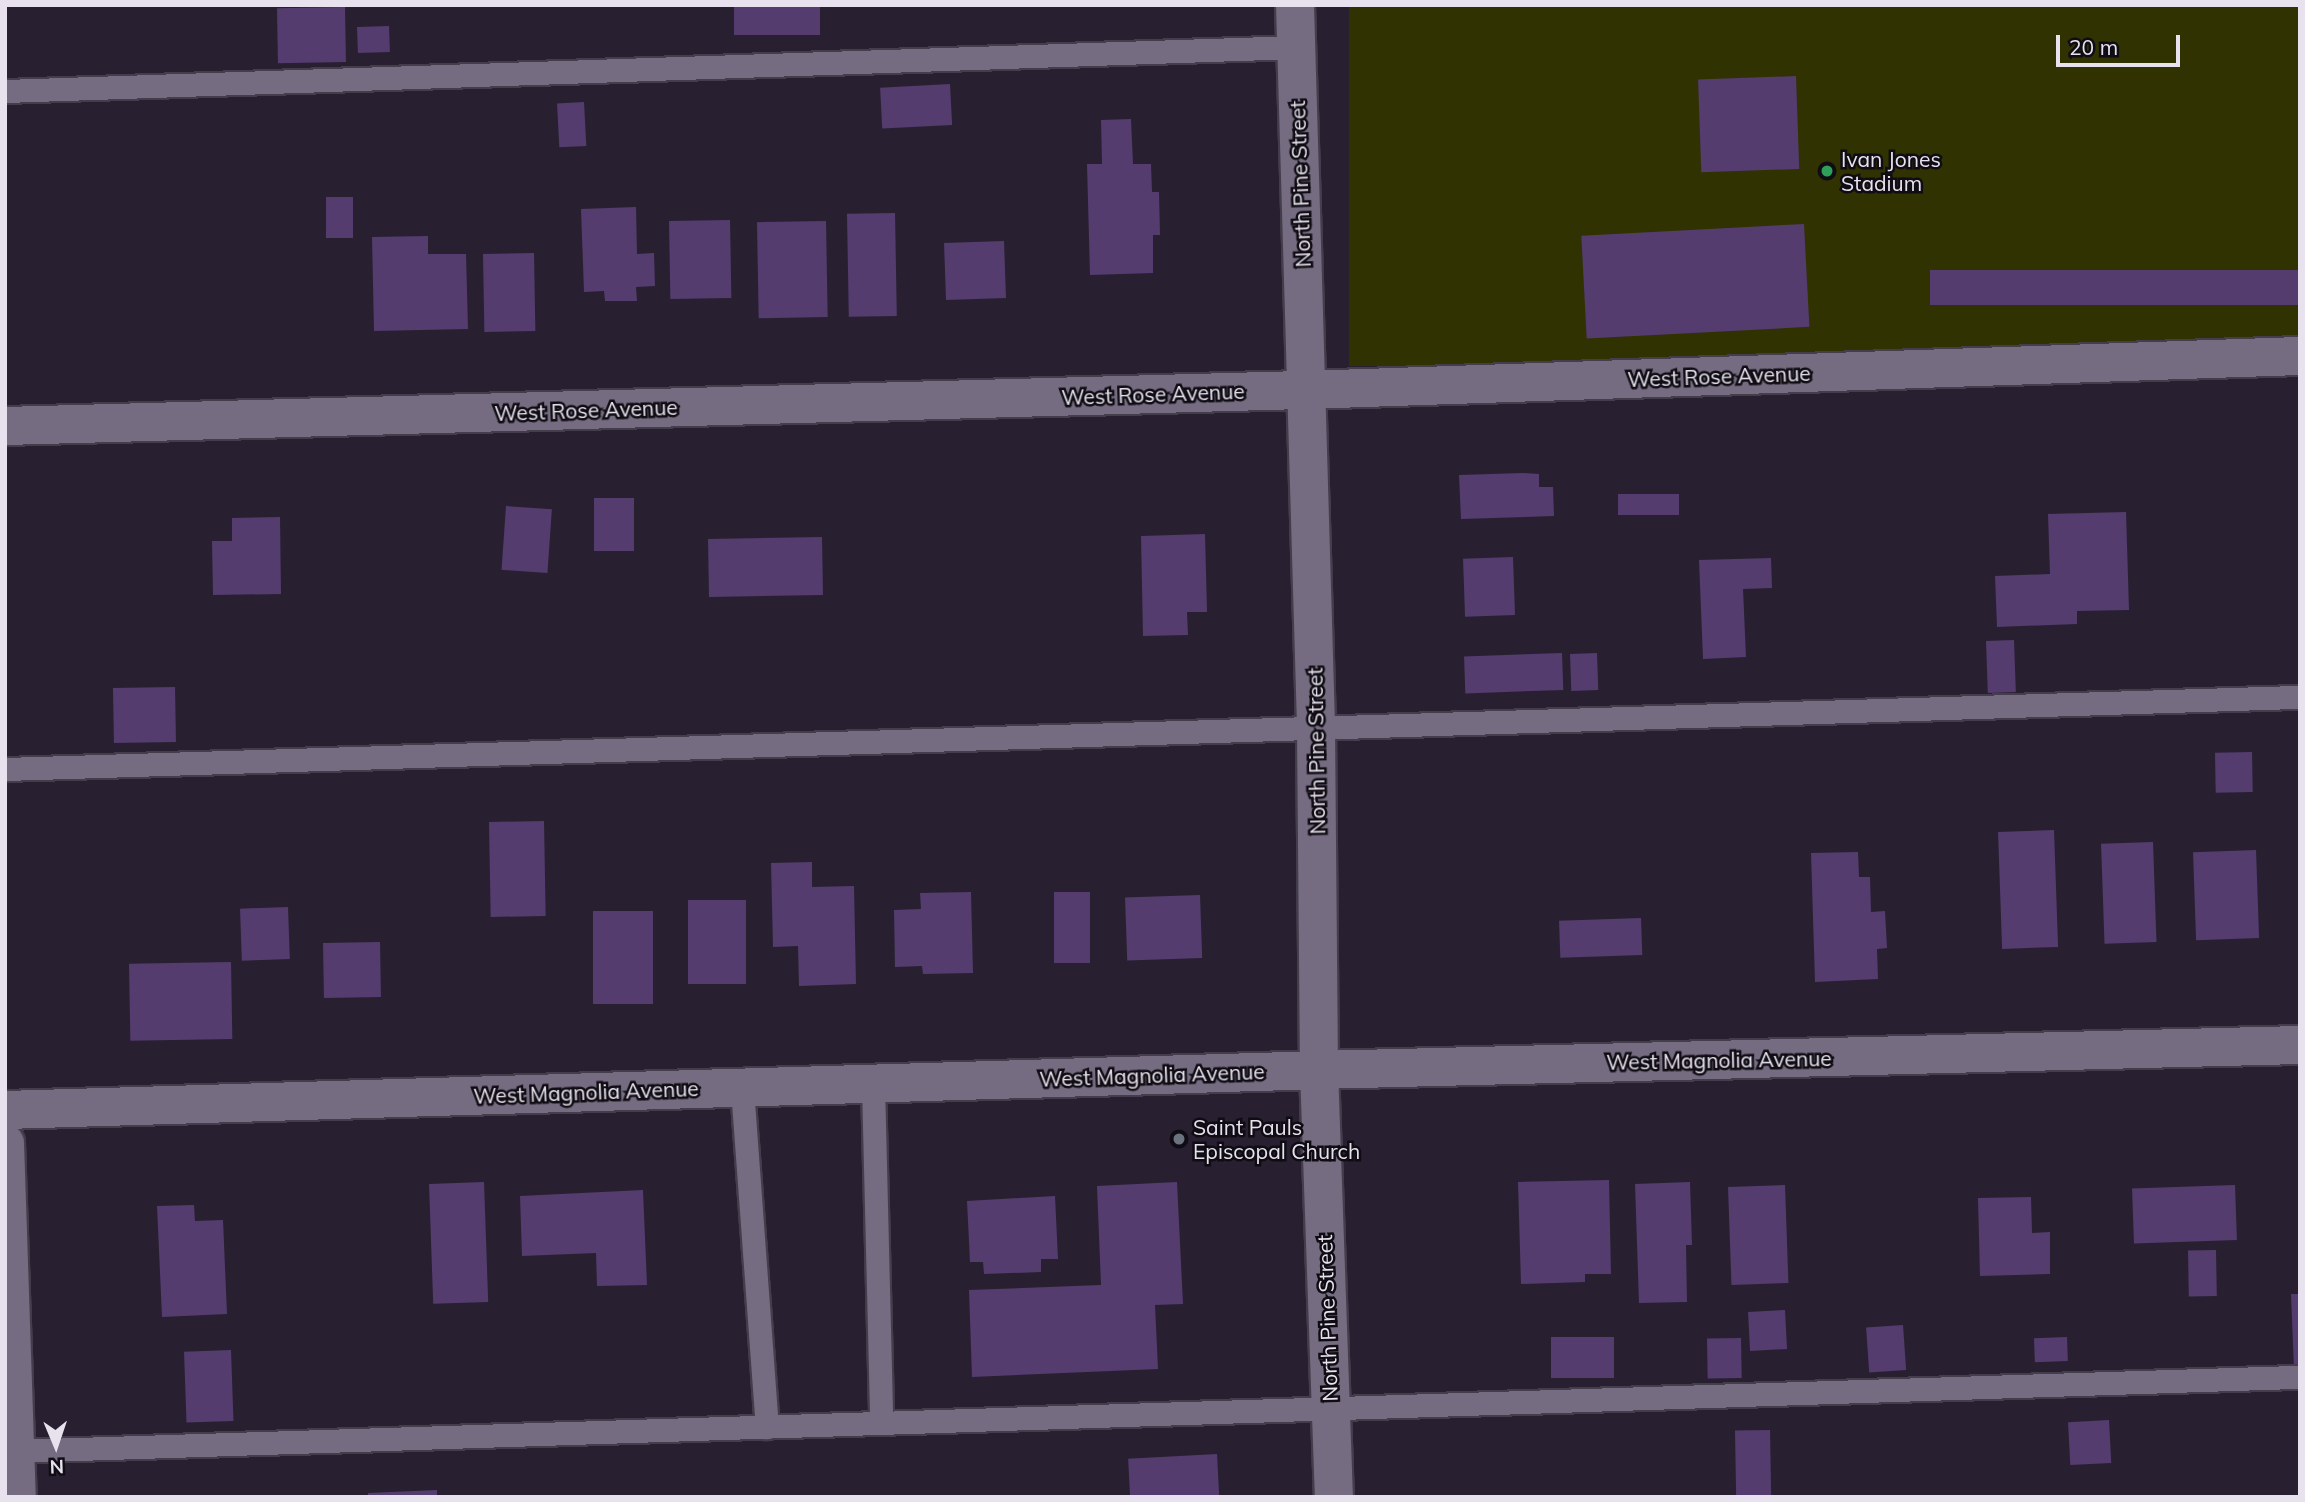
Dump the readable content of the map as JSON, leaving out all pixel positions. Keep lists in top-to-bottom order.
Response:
{
  "streets": {
    "street": ["North Pine Street", "West Rose Avenue", "West Magnolia Avenue"]
  },
  "crossings": [
    ["North Pine Street", "West Rose Avenue"],
    ["North Pine Street", "West Magnolia Avenue"]
  ],
  "places": ["Ivan Jones Stadium", "Saint Pauls Episcopal Church"],
  "scale_bar": "20 m",
  "north": "bottom"
}
